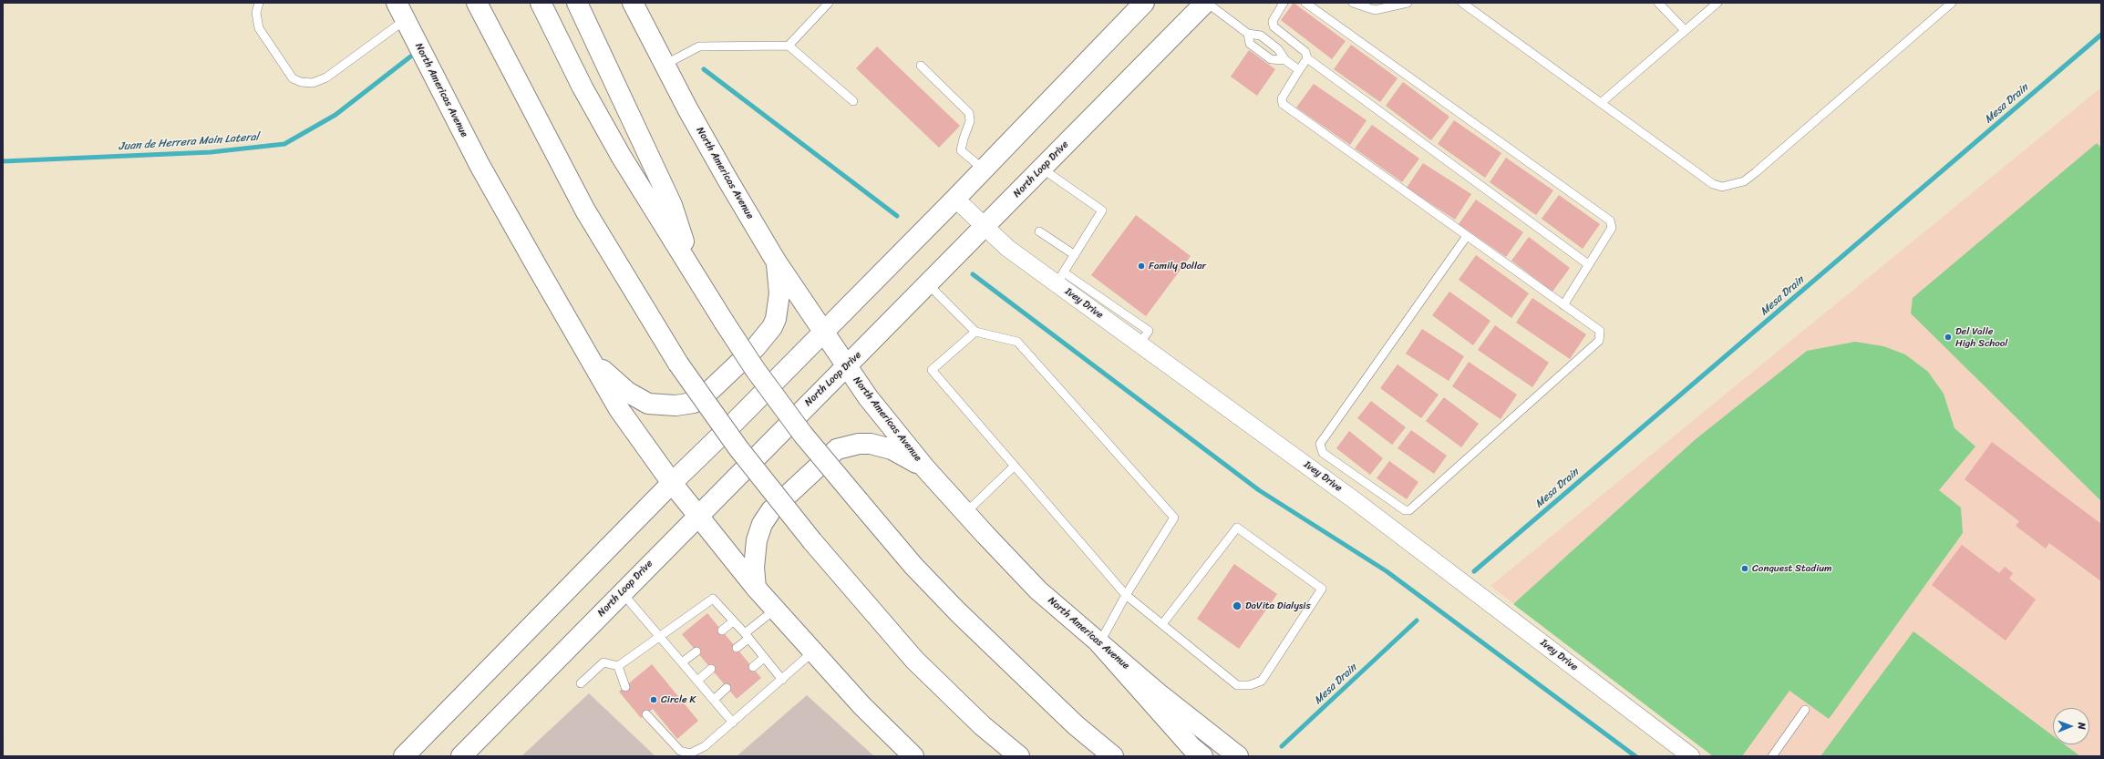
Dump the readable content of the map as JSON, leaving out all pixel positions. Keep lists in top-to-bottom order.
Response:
{
  "streets": {
    "main road": ["North Americas Avenue", "North Loop Drive"],
    "street": ["Ivey Drive"]
  },
  "crossings": [
    ["North Americas Avenue", "North Loop Drive"],
    ["North Loop Drive", "Ivey Drive"]
  ],
  "water": ["Mesa Drain", "Juan de Herrera Main Lateral"],
  "places": [
    "Family Dollar",
    "Del Valle High School",
    "Conquest Stadium",
    "DaVita Dialysis",
    "Circle K"
  ],
  "north": "right"
}
